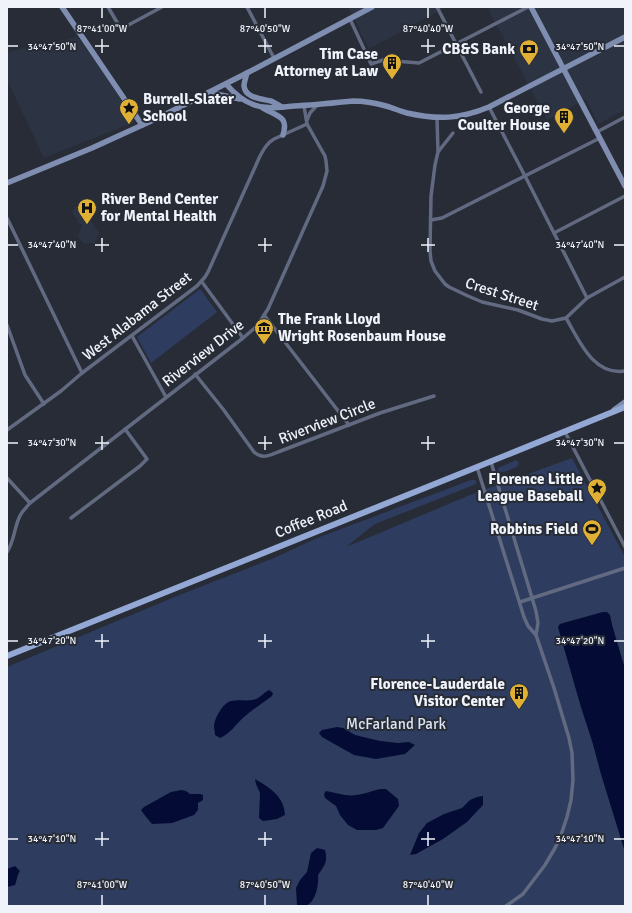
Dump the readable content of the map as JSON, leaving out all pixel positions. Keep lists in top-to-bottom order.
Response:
{
  "streets": {
    "main road": ["Coffee Road"],
    "street": [
      "Crest Street",
      "West Alabama Street",
      "Riverview Drive",
      "Riverview Circle"
    ]
  },
  "crossings": [
    ["West Alabama Street", "Riverview Drive"],
    ["Riverview Drive", "Riverview Circle"]
  ],
  "parks": ["McFarland Park"],
  "places": {
    "bank": ["CB&S Bank"],
    "building": ["Tim Case Attorney at Law", "George Coulter House", "Florence-Lauderdale Visitor Center"],
    "place": ["Burrell-Slater School", "Florence Little League Baseball"],
    "hospital": ["River Bend Center for Mental Health"],
    "museum": ["The Frank Lloyd Wright Rosenbaum House"],
    "sports": ["Robbins Field"]
  },
  "coordinates": [
    "87°41'00\"W",
    "87°40'50\"W",
    "87°40'40\"W",
    "34°47'50\"N",
    "34°47'40\"N",
    "34°47'30\"N",
    "34°47'20\"N",
    "34°47'10\"N"
  ]
}
